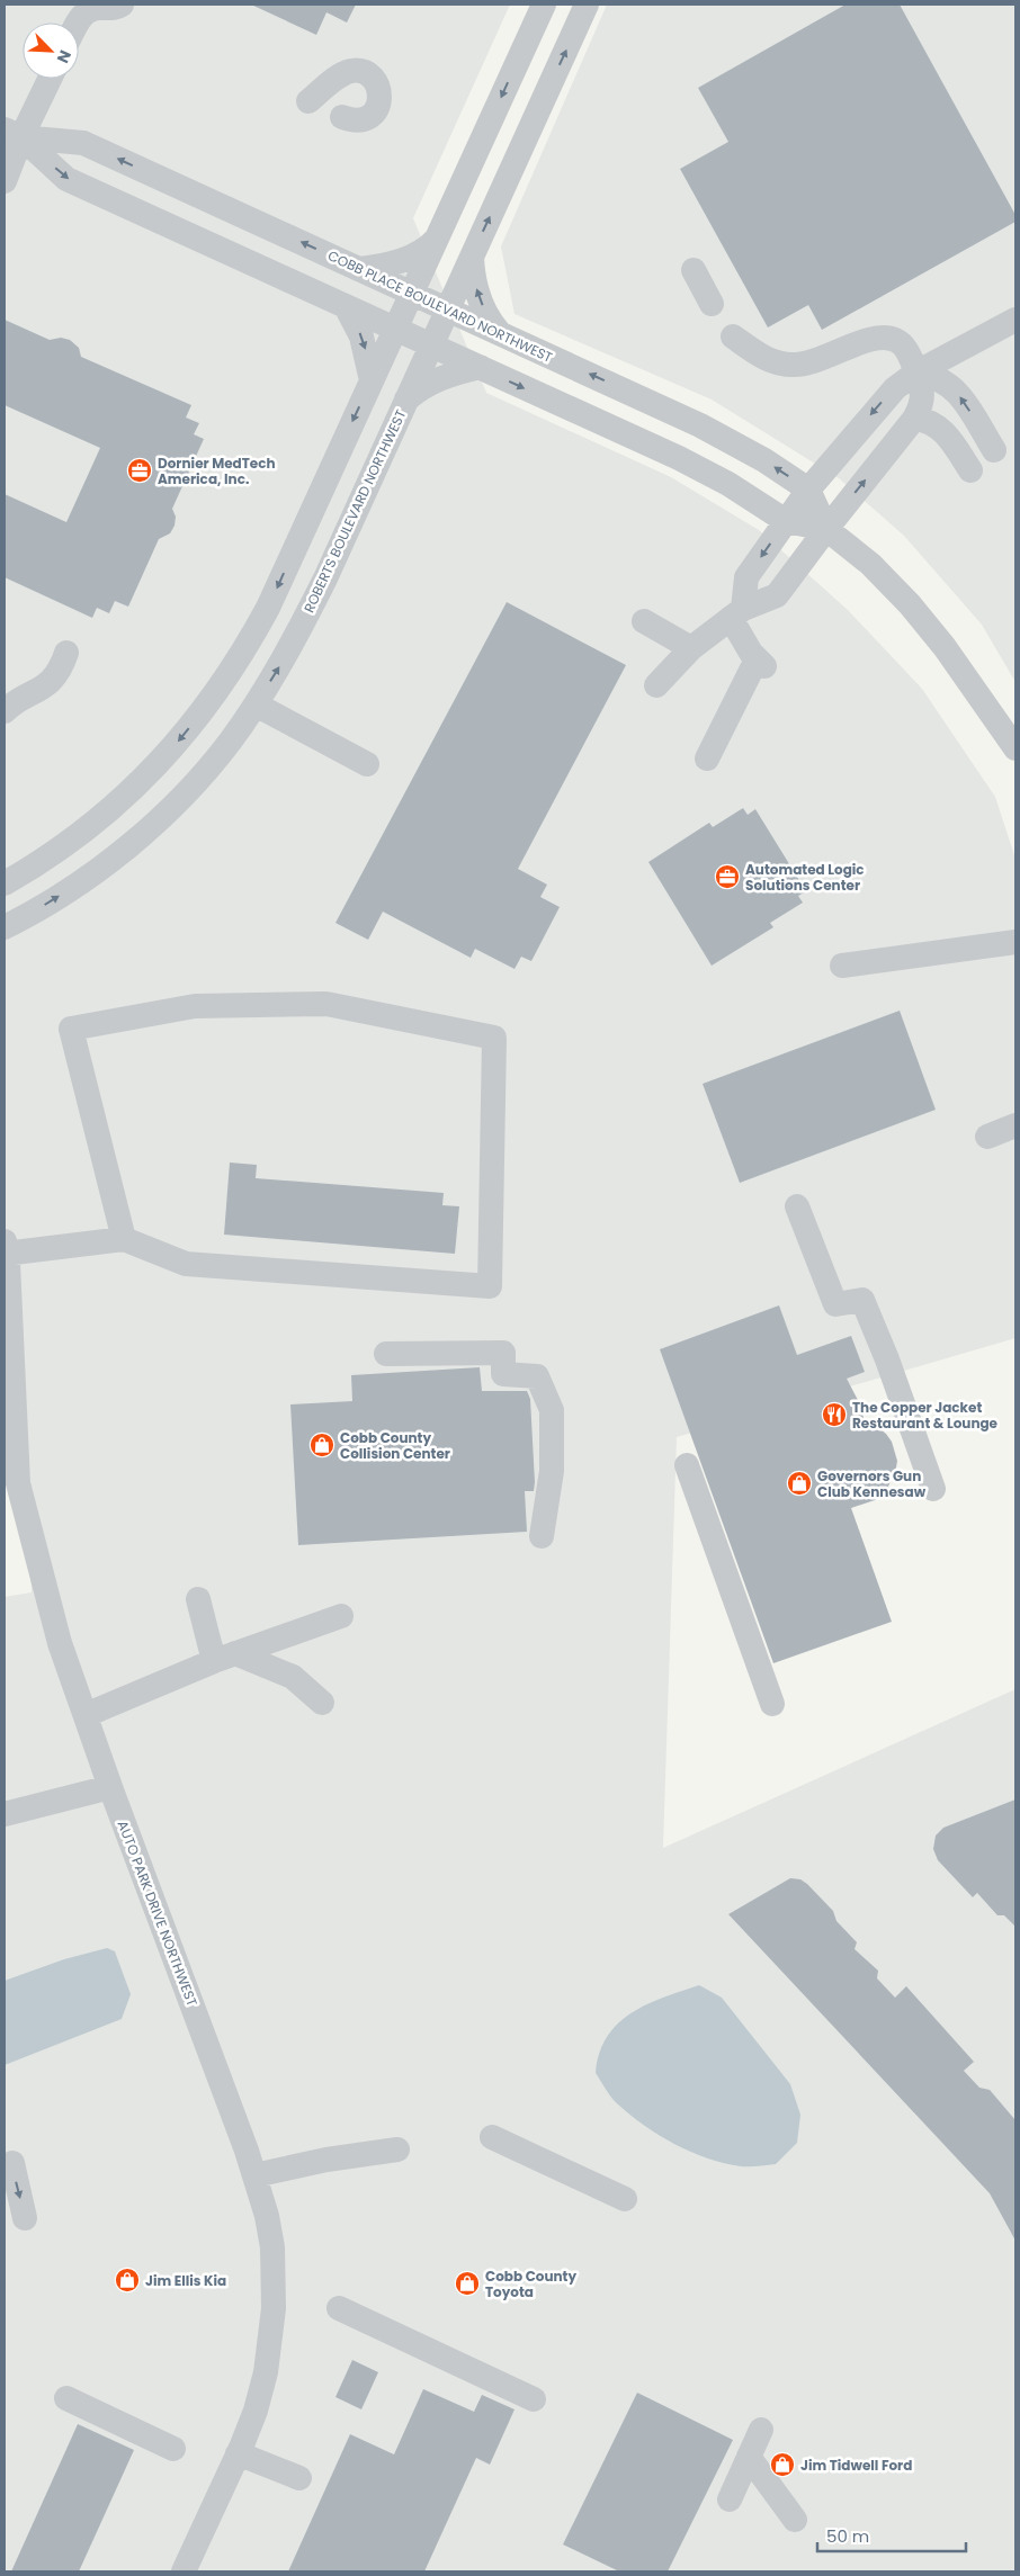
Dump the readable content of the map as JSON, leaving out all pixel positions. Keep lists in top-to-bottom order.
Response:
{
  "streets": {
    "street": ["COBB PLACE BOULEVARD NORTHWEST", "ROBERTS BOULEVARD NORTHWEST", "AUTO PARK DRIVE NORTHWEST"]
  },
  "crossings": [
    ["COBB PLACE BOULEVARD NORTHWEST", "ROBERTS BOULEVARD NORTHWEST"]
  ],
  "places": {
    "office": ["Dornier MedTech America, Inc.", "Automated Logic Solutions Center"],
    "restaurant": ["The Copper Jacket Restaurant & Lounge"],
    "shop": [
      "Cobb County Collision Center",
      "Governors Gun Club Kennesaw",
      "Jim Ellis Kia",
      "Cobb County Toyota",
      "Jim Tidwell Ford"
    ]
  },
  "scale_bar": "50 m",
  "north": "bottom right"
}
